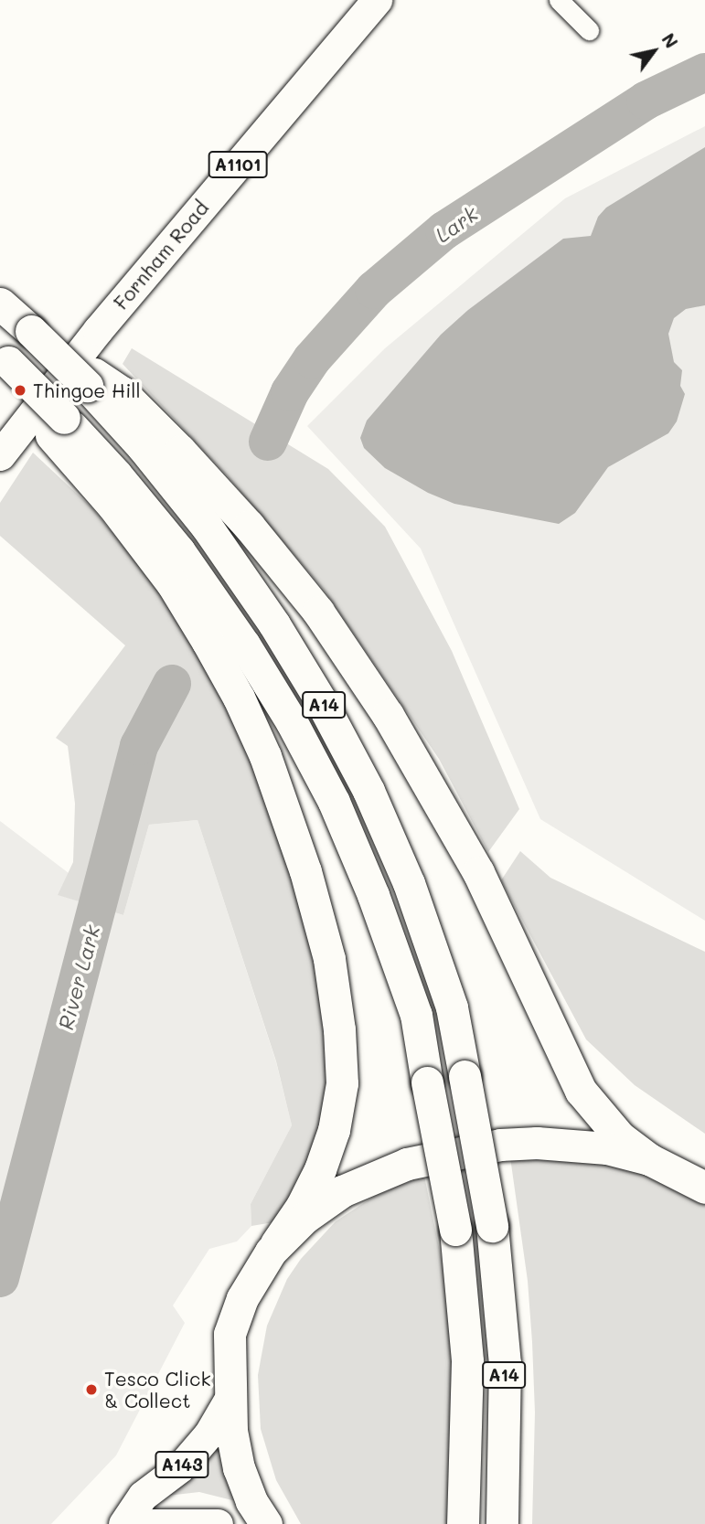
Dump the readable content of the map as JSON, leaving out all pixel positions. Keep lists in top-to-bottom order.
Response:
{
  "streets": {
    "highway": ["A14"],
    "main road": ["A1101", "Fornham Road", "A143"]
  },
  "water": ["Lark", "River Lark"],
  "places": ["Thingoe Hill", "Tesco Click & Collect"],
  "north": "top right"
}
